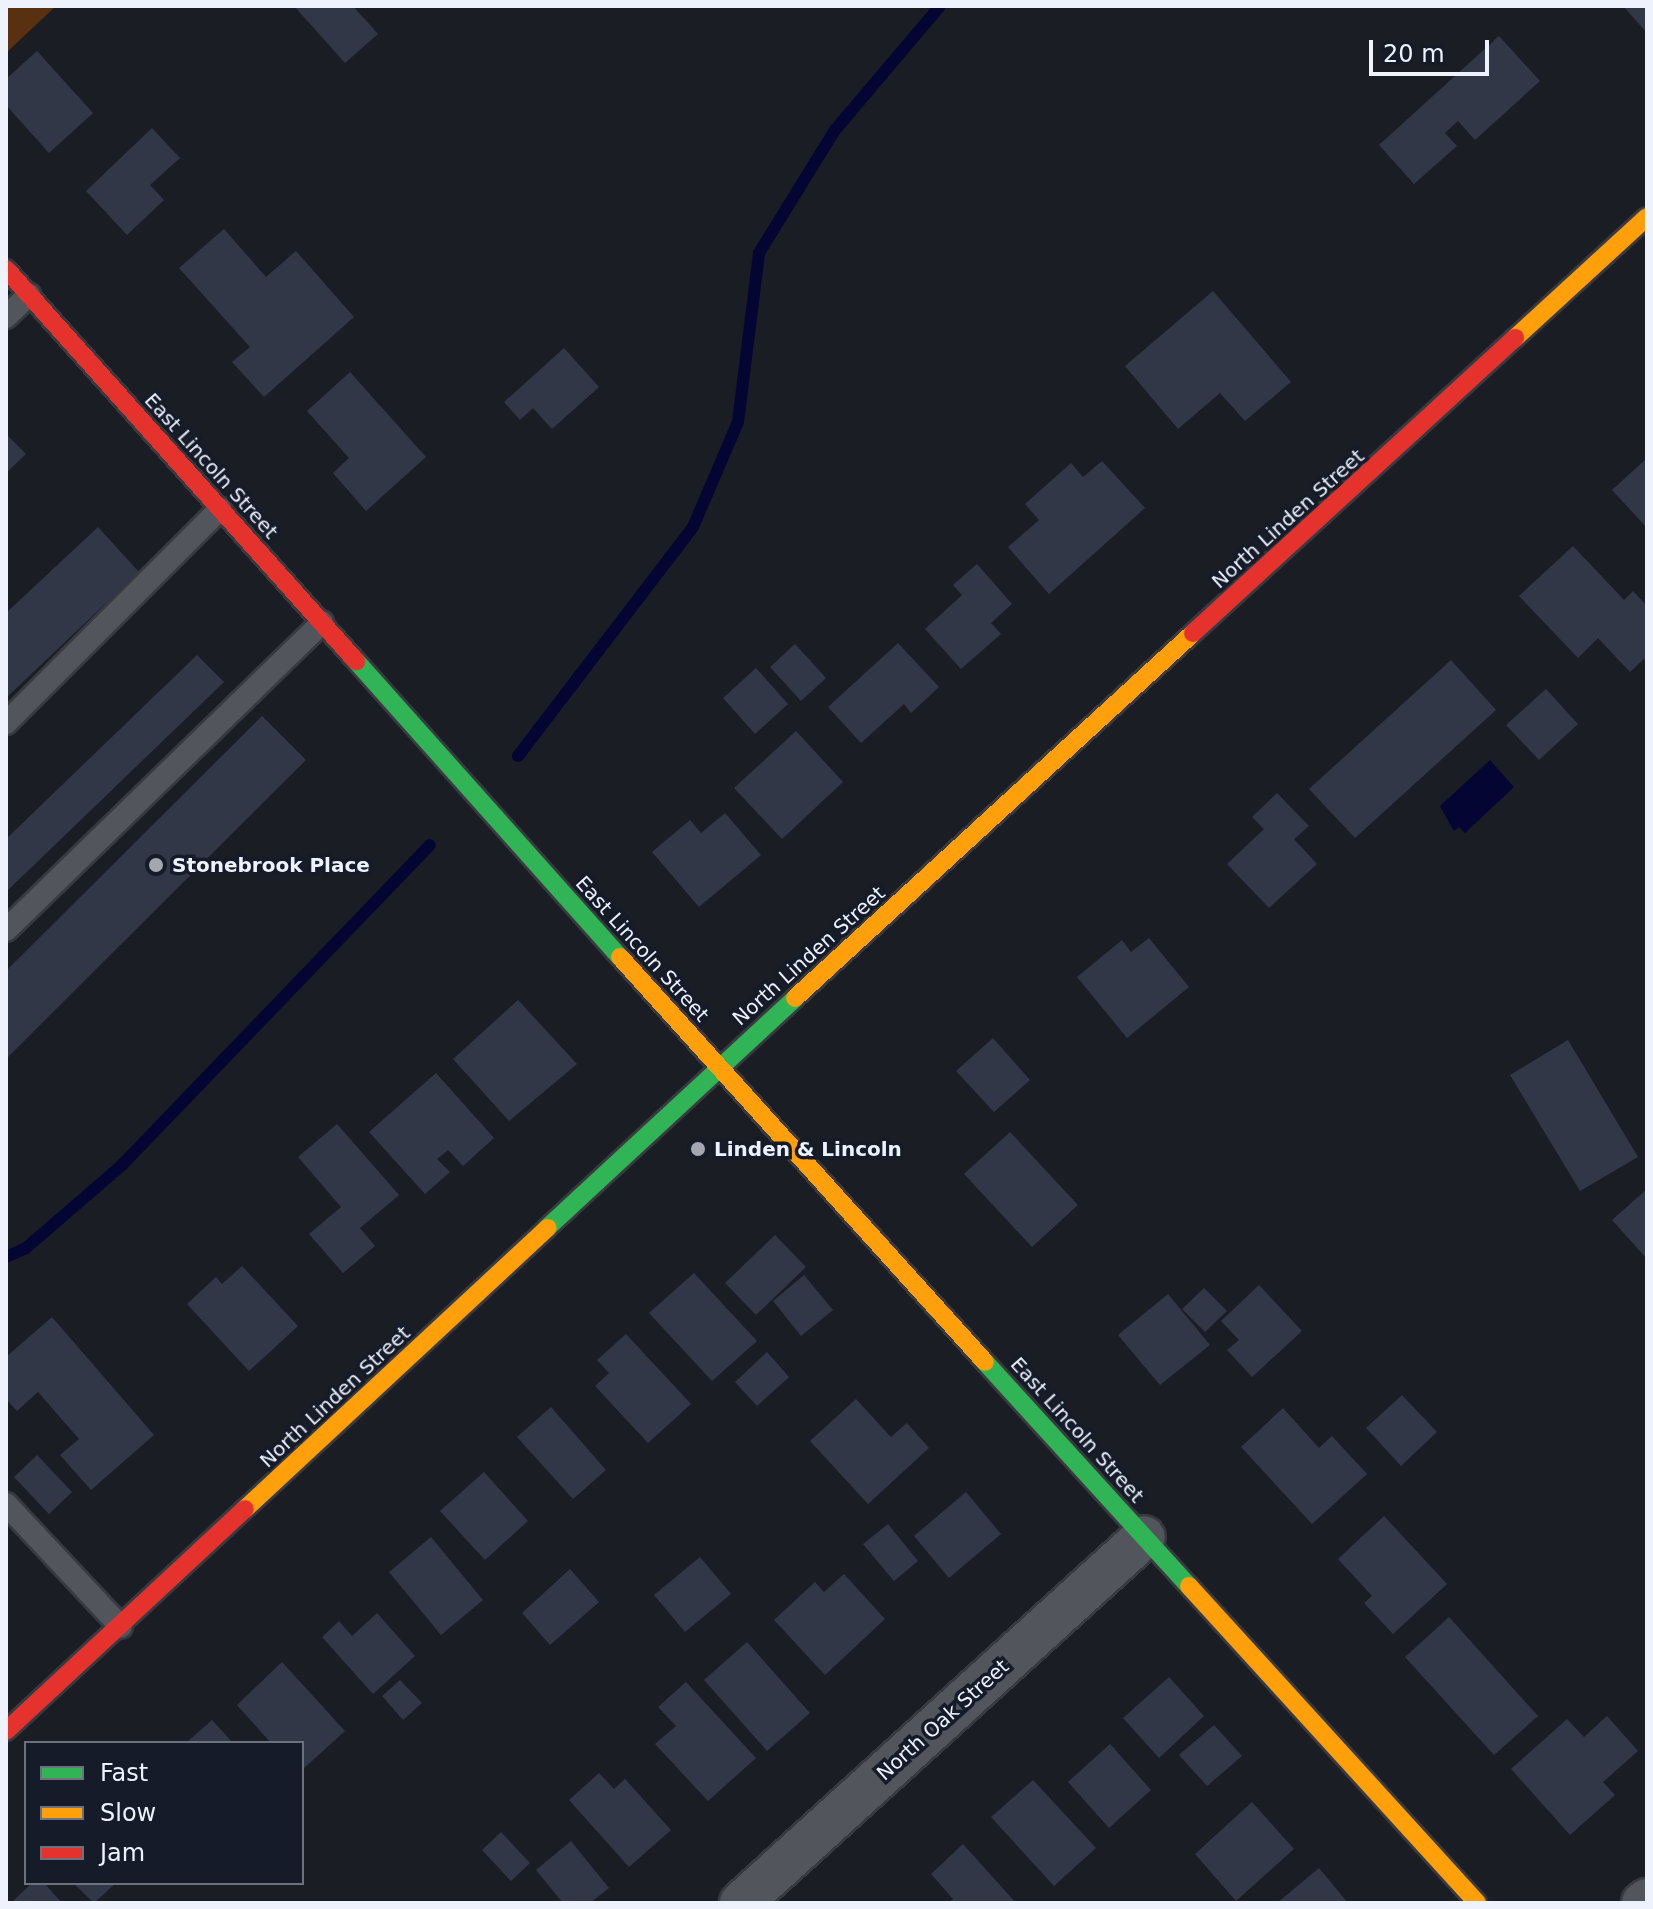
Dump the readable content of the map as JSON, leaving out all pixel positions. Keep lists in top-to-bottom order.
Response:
{
  "streets": {
    "main road": ["East Lincoln Street", "North Linden Street"],
    "street": ["North Oak Street"]
  },
  "crossings": [
    ["East Lincoln Street", "North Linden Street"],
    ["East Lincoln Street", "North Oak Street"]
  ],
  "places": ["Stonebrook Place", "Linden & Lincoln"],
  "legend": ["Fast", "Slow", "Jam"],
  "scale_bar": "20 m"
}
